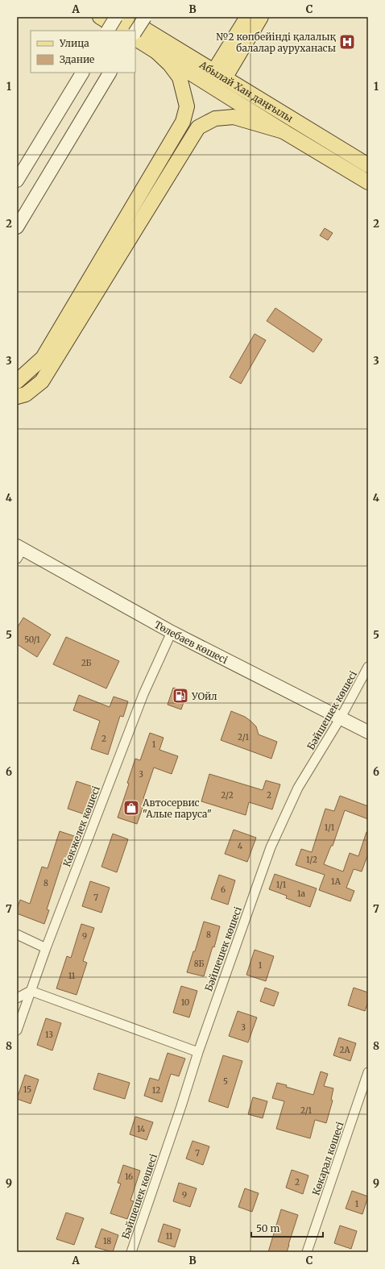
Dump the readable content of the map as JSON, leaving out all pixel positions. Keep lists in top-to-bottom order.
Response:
{
  "streets": {
    "main road": ["Абылай Хан даңғылы"],
    "street": [
      "Төлебаев көшесі",
      "Бәйшешек көшесі",
      "Көкжелек көшесі",
      "Көкарал көшесі"
    ]
  },
  "crossings": [
    ["Төлебаев көшесі", "Бәйшешек көшесі"],
    ["Төлебаев көшесі", "Көкжелек көшесі"]
  ],
  "places": {
    "hospital": ["№2 көпбейінді қалалық балалар ауруханасы"],
    "fuel station": ["УОйл"],
    "shop": ["Автосервис \"Алые паруса\""]
  },
  "house_numbers": [
    "50/1",
    "2Б",
    "2/1",
    "2",
    "1",
    "3",
    "2/2",
    "2",
    "1/1",
    "4",
    "1/2",
    "1А",
    "8",
    "1/1",
    "6",
    "1а",
    "7",
    "8",
    "9",
    "8Б",
    "1",
    "11",
    "10",
    "3",
    "13",
    "2А",
    "5",
    "15",
    "12",
    "2/1",
    "14",
    "7",
    "16",
    "2",
    "9",
    "1",
    "11",
    "18"
  ],
  "legend": ["Улица", "Здание"],
  "scale_bar": "50 m",
  "grid": {
    "columns": ["A", "B", "C"],
    "rows": [
      "1",
      "2",
      "3",
      "4",
      "5",
      "6",
      "7",
      "8",
      "9"
    ]
  }
}
